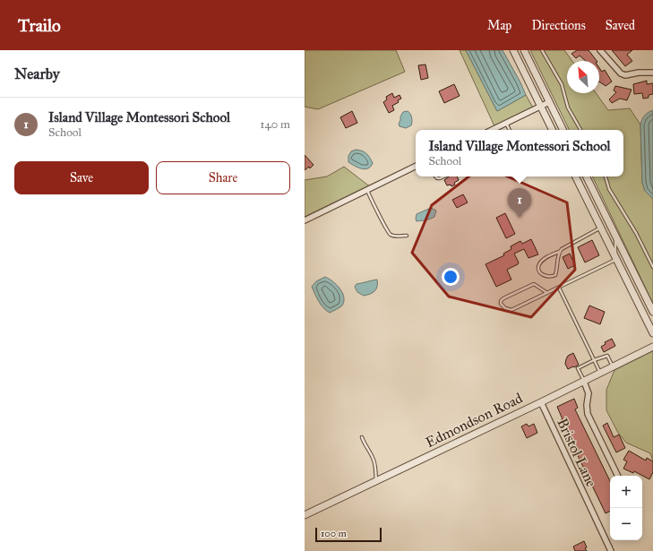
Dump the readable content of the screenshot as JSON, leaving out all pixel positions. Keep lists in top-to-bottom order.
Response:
{
  "streets": {
    "street": ["Edmondson Road", "Bristol Lane"]
  },
  "crossings": [
    ["Edmondson Road", "Bristol Lane"]
  ],
  "scale_bar": "100 m",
  "north": "top left",
  "page": {
    "header": "Trailo",
    "nav": ["Map", "Directions", "Saved"],
    "heading": "Nearby",
    "list": [
      {
        "mark": "1",
        "name": "Island Village Montessori School",
        "note": "School",
        "value": "140 m"
      }
    ],
    "popup": ["Island Village Montessori School", "School"],
    "buttons": ["Save", "Share"],
    "pins": "1",
    "map_buttons": ["+", "−"],
    "scale": "100 m"
  }
}
